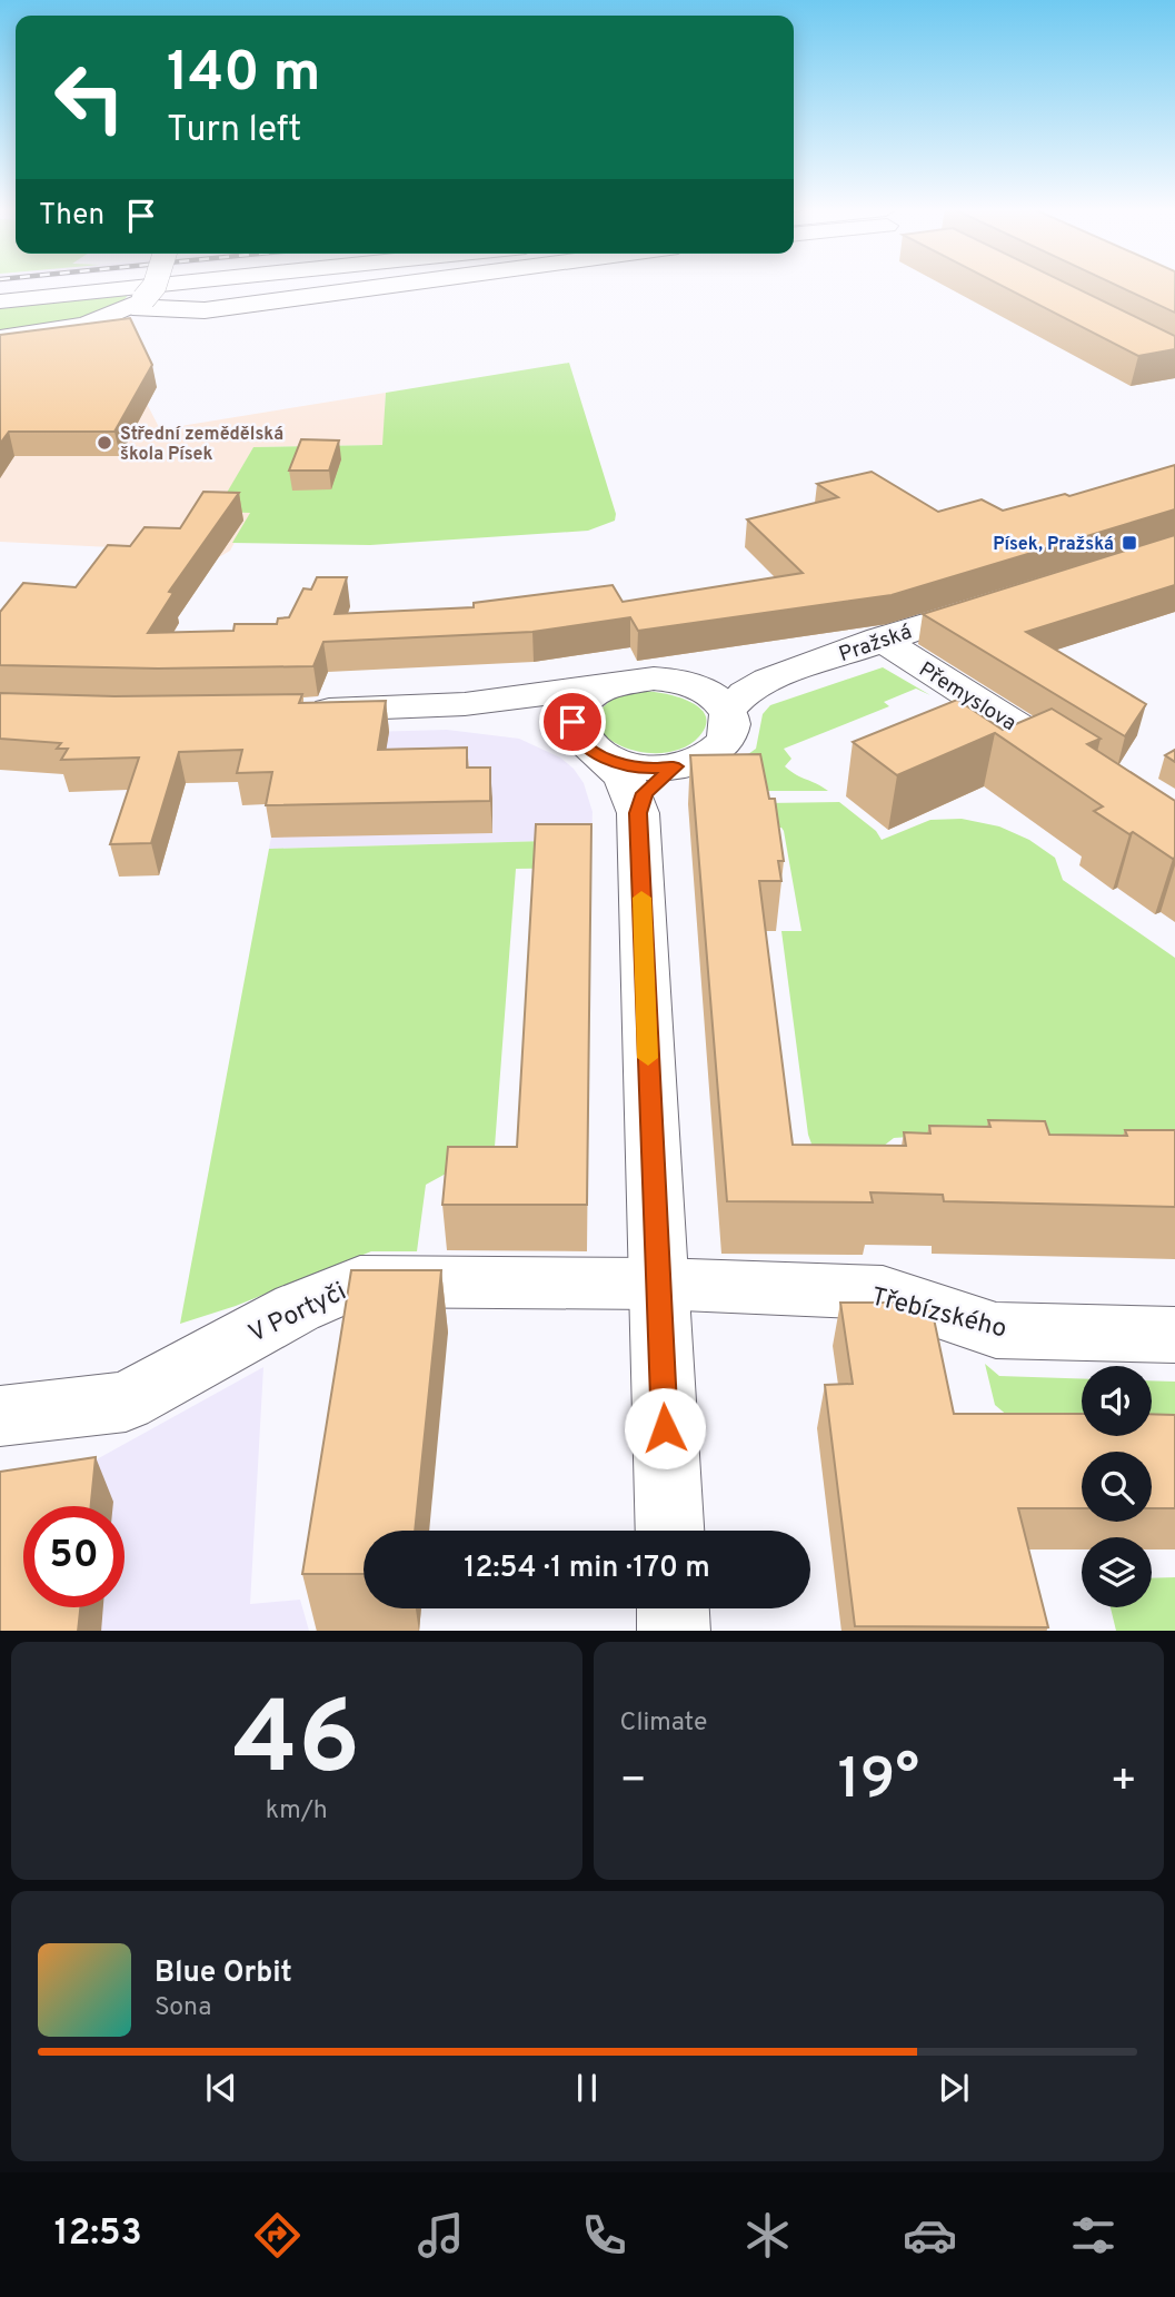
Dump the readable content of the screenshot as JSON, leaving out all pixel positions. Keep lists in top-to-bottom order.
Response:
{
  "streets": {
    "main road": [
      "Pražská",
      "Přemyslova",
      "V Portyči",
      "Třebízského"
    ]
  },
  "crossings": [
    ["Pražská", "Přemyslova"],
    ["V Portyči", "Třebízského"]
  ],
  "places": {
    "other": ["Střední zemědělská škola Písek"],
    "transit": ["Písek, Pražská"]
  },
  "page": {
    "turn": ["140 m", "Turn left"],
    "then": "Then",
    "limit": "50",
    "trip": "12:54 · 1 min · 170 m",
    "tile": [
      ["46", "km/h"],
      "Climate"
    ],
    "heat": ["−", "19°", "+"],
    "song": ["Blue Orbit", "Sona"],
    "tabs": "12:53"
  }
}
